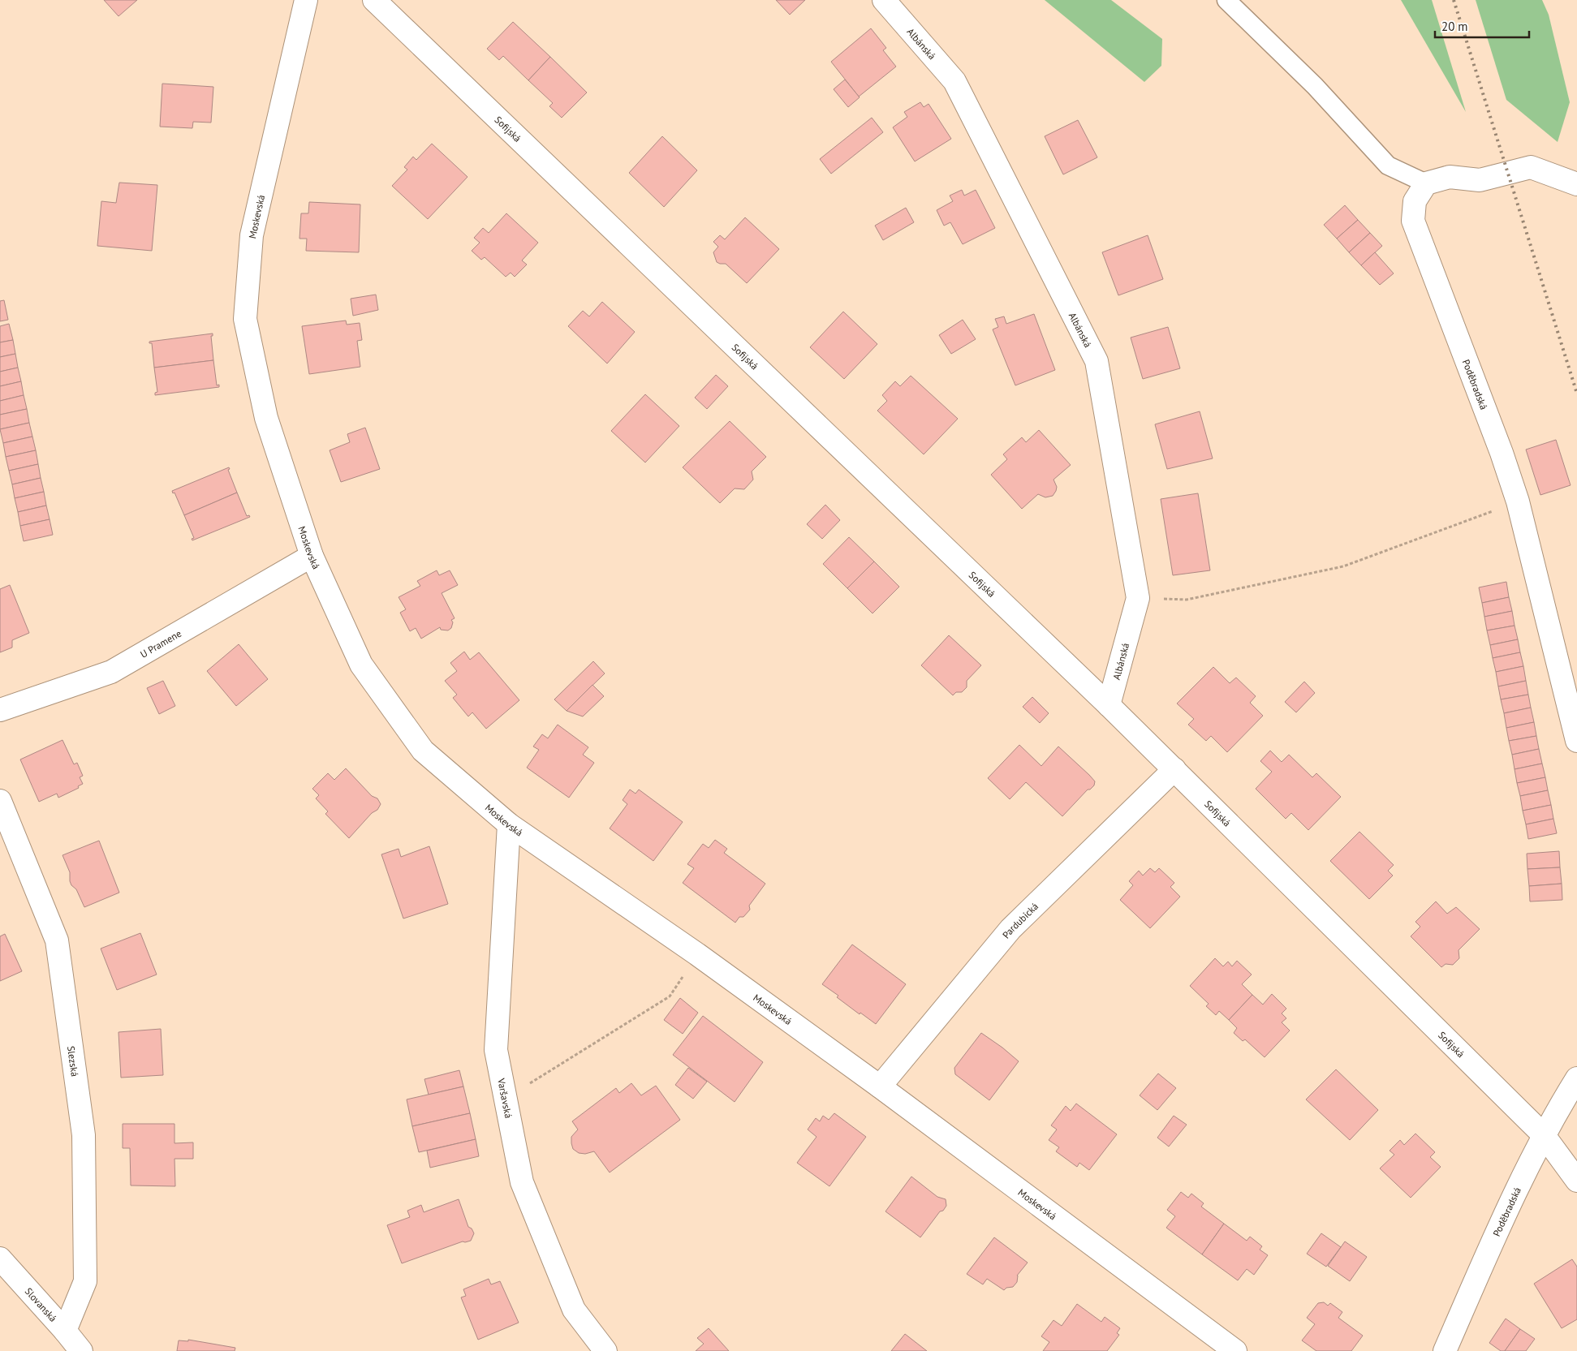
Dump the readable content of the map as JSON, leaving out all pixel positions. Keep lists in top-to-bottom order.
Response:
{
  "streets": {
    "street": [
      "Albánská",
      "Sofijská",
      "Moskevská",
      "Poděbradská",
      "U Pramene",
      "Pardubická",
      "Slezská",
      "Varšavská",
      "Slovanská"
    ]
  },
  "crossings": [
    ["Albánská", "Sofijská"],
    ["Sofijská", "Poděbradská"],
    ["Sofijská", "Pardubická"],
    ["Moskevská", "U Pramene"],
    ["Moskevská", "Pardubická"],
    ["Moskevská", "Varšavská"],
    ["Slezská", "Slovanská"]
  ],
  "scale_bar": "20 m"
}
